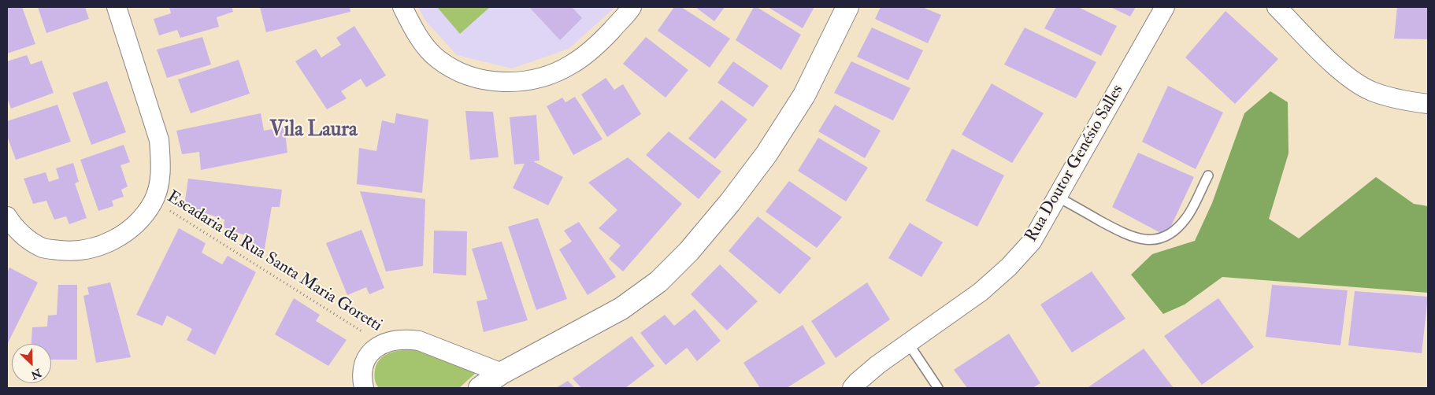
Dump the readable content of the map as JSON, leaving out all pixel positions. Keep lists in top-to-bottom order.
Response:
{
  "streets": {
    "street": ["Rua Doutor Genésio Salles"],
    "path": ["Escadaria da Rua Santa Maria Goretti"]
  },
  "districts": ["Vila Laura"],
  "north": "bottom right"
}
